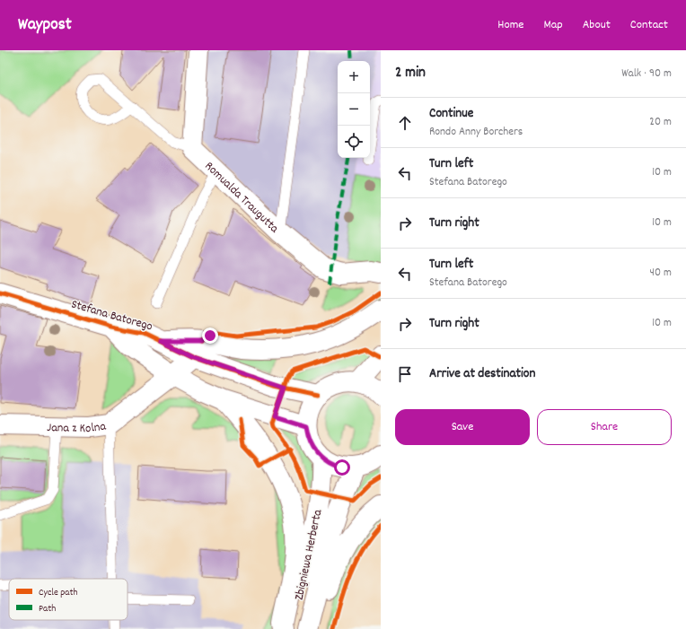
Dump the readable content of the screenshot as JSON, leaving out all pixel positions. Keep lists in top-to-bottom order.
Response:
{
  "streets": {
    "street": [
      "Romualda Traugutta",
      "Stefana Batorego",
      "Jana z Kolna",
      "Zbigniewa Herberta"
    ]
  },
  "crossings": [
    ["Stefana Batorego", "Jana z Kolna"]
  ],
  "legend": ["Cycle path", "Path"],
  "page": {
    "header": "Waypost",
    "nav": [
      "Home",
      "Map",
      "About",
      "Contact"
    ],
    "heading": ["2 min", "Walk · 90 m"],
    "map_buttons": ["+", "−"],
    "list": [
      ["Continue", "Rondo Anny Borchers", "20 m"],
      ["Turn left", "Stefana Batorego", "10 m"],
      ["Turn right", "10 m"],
      ["Turn left", "Stefana Batorego", "40 m"],
      ["Turn right", "10 m"],
      "Arrive at destination"
    ],
    "buttons": ["Save", "Share"]
  }
}
